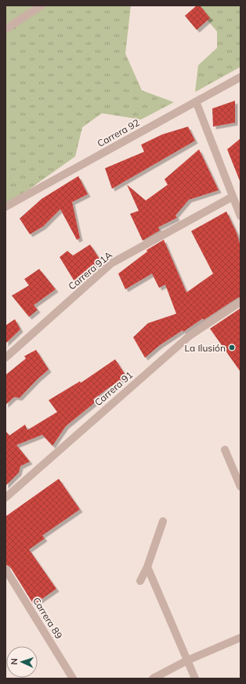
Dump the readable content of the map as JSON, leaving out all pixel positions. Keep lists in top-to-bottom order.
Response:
{
  "streets": {
    "street": [
      "Carrera 92",
      "Carrera 91A",
      "Carrera 91",
      "Carrera 89"
    ]
  },
  "places": ["La Ilusión"],
  "north": "left"
}
